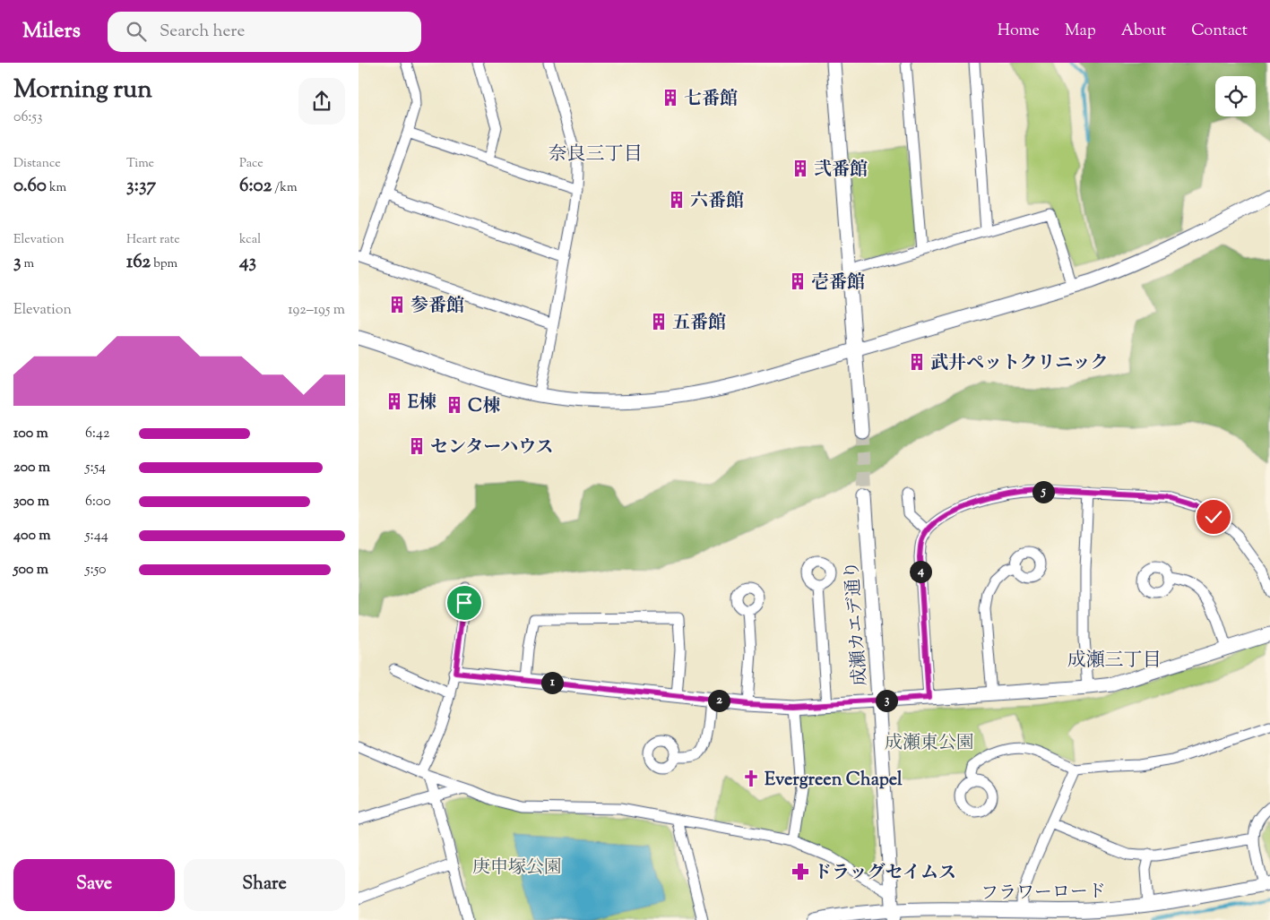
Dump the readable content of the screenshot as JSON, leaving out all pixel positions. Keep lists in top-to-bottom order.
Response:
{
  "streets": {
    "street": ["成瀬カエデ通り", "フラワーロード"]
  },
  "crossings": [
    ["成瀬カエデ通り", "フラワーロード"]
  ],
  "districts": ["奈良三丁目", "成瀬三丁目"],
  "parks": ["成瀬東公園", "庚申塚公園"],
  "places": {
    "building": [
      "七番館",
      "弐番館",
      "六番館",
      "壱番館",
      "参番館",
      "五番館",
      "武井ペットクリニック",
      "E棟",
      "C棟",
      "センターハウス"
    ],
    "church": ["Evergreen Chapel"],
    "pharmacy": ["ドラッグセイムス"]
  },
  "page": {
    "header": "Milers",
    "search": "Search here",
    "nav": [
      "Home",
      "Map",
      "About",
      "Contact"
    ],
    "heading": ["Morning run", "06:53"],
    "stats": [
      ["Distance", "0.60 km"],
      ["Time", "3:37"],
      ["Pace", "6:02 /km"],
      ["Elevation", "3 m"],
      ["Heart rate", "162 bpm"],
      ["kcal", "43"]
    ],
    "chart": ["Elevation", "192–195 m"],
    "list": [
      {
        "name": "100 m",
        "note": "6:42"
      },
      {
        "name": "200 m",
        "note": "5:54"
      },
      {
        "name": "300 m",
        "note": "6:00"
      },
      {
        "name": "400 m",
        "note": "5:44"
      },
      {
        "name": "500 m",
        "note": "5:50"
      }
    ],
    "pins": [
      "5",
      "4",
      "1",
      "2",
      "3"
    ],
    "buttons": ["Save", "Share"]
  }
}
